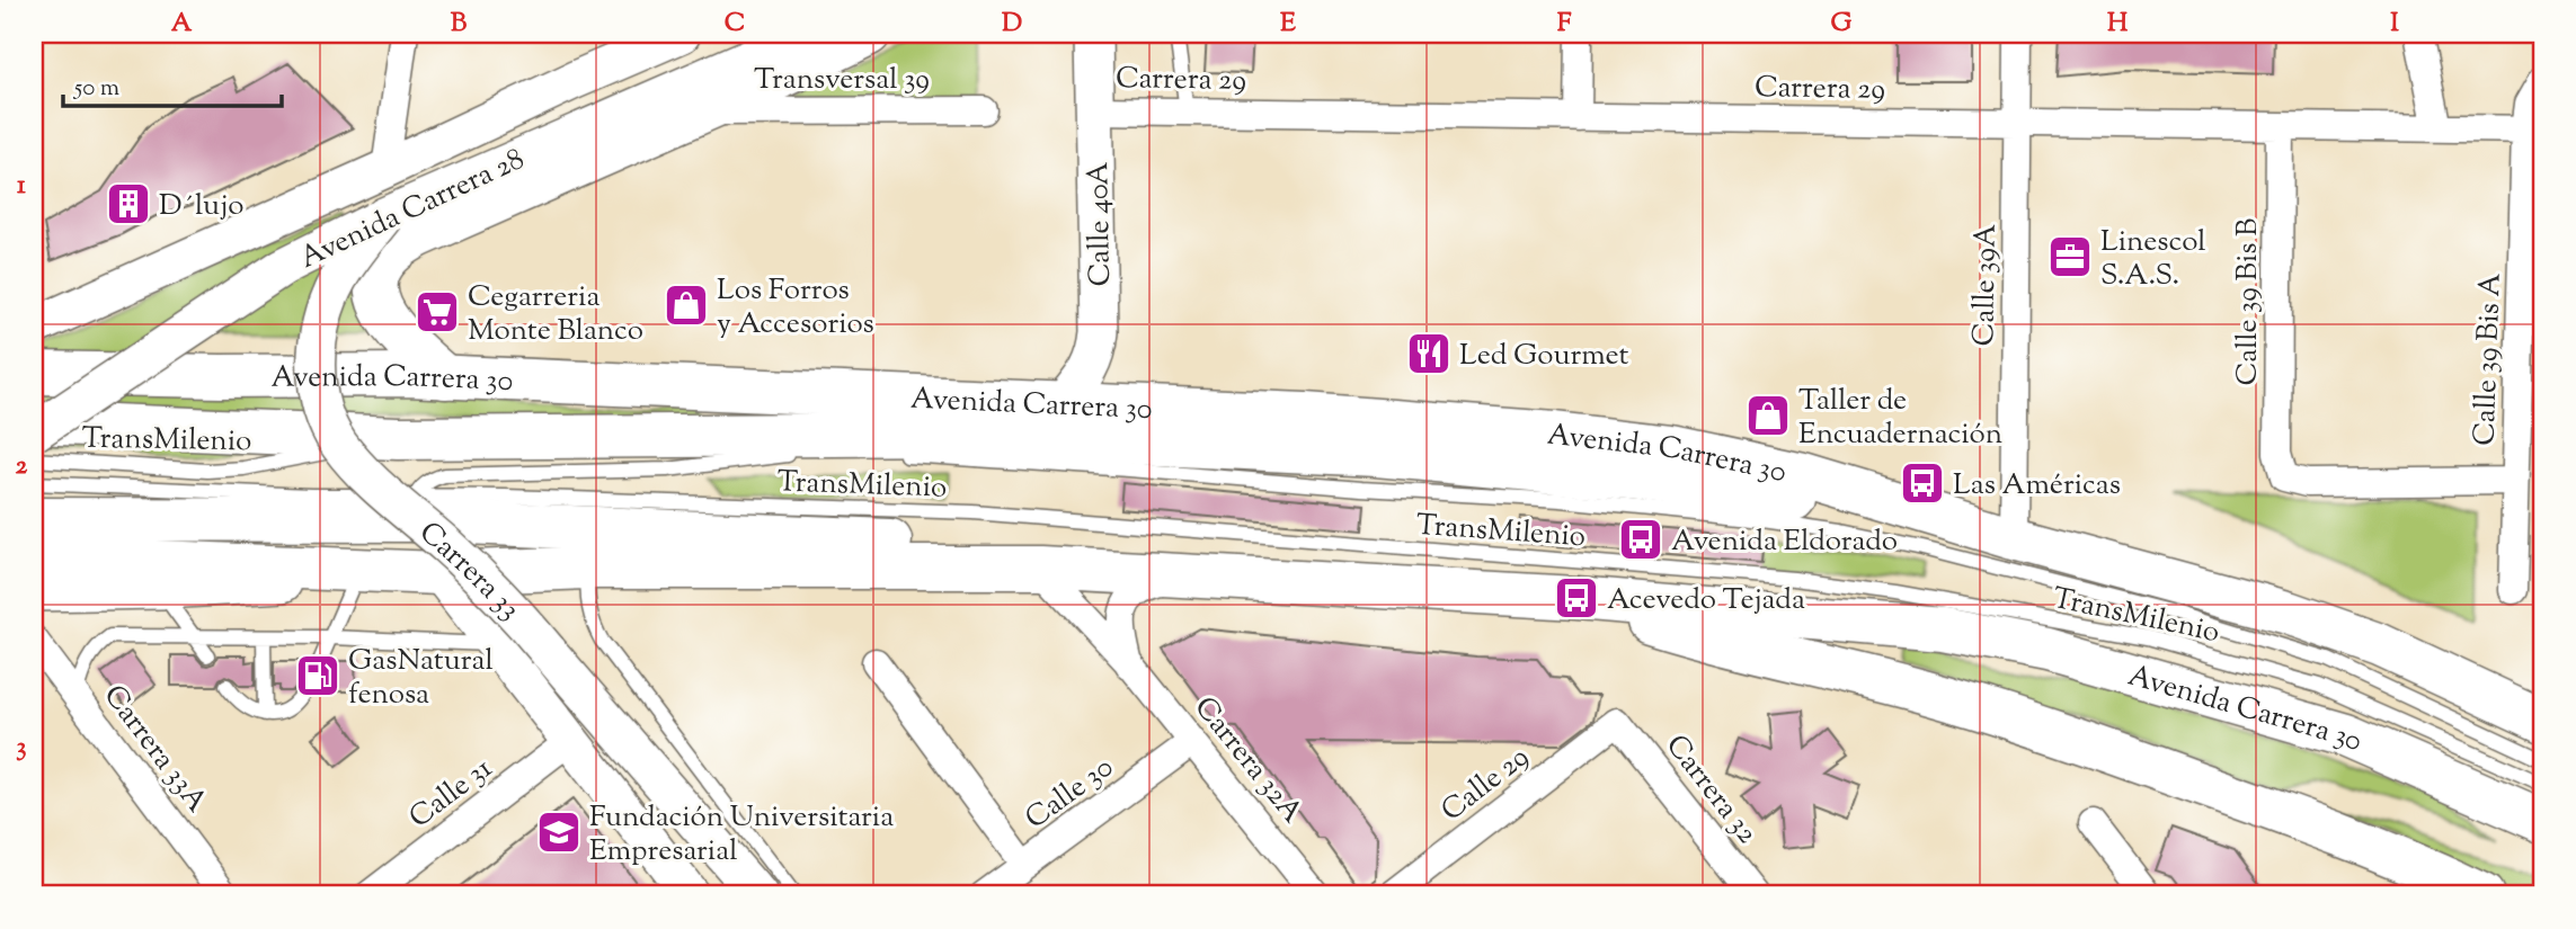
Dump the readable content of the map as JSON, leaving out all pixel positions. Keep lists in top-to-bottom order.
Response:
{
  "streets": {
    "highway": ["Avenida Carrera 30"],
    "main road": ["Avenida Carrera 28", "Calle 40A", "Carrera 33"],
    "street": [
      "Transversal 39",
      "Carrera 29",
      "Calle 39A",
      "Calle 39 Bis B",
      "Calle 39 Bis A",
      "Carrera 33A",
      "Carrera 32A",
      "Calle 29",
      "Carrera 32",
      "Calle 31",
      "Calle 30"
    ],
    "lane": ["TransMilenio"]
  },
  "crossings": [
    ["Carrera 29", "Calle 40A"],
    ["Carrera 29", "Calle 39A"],
    ["Carrera 29", "Calle 39 Bis B"],
    ["Carrera 29", "Calle 39 Bis A"],
    ["Avenida Carrera 28", "Carrera 33"],
    ["Calle 40A", "Avenida Carrera 30"],
    ["Calle 39A", "Avenida Carrera 30"],
    ["Calle 39 Bis B", "Calle 39 Bis A"],
    ["Avenida Carrera 30", "TransMilenio"],
    ["Avenida Carrera 30", "Carrera 33"],
    ["Avenida Carrera 30", "Carrera 32A"],
    ["TransMilenio", "Carrera 33"],
    ["Carrera 33", "Calle 31"],
    ["Carrera 32A", "Calle 30"],
    ["Calle 29", "Carrera 32"]
  ],
  "places": {
    "building": ["D´lujo"],
    "office": ["Linescol S.A.S."],
    "shop": ["Los Forros y Accesorios", "Taller de Encuadernación"],
    "supermarket": ["Cegarreria Monte Blanco"],
    "restaurant": ["Led Gourmet"],
    "bus stop": ["Las Américas", "Avenida Eldorado", "Acevedo Tejada"],
    "fuel station": ["GasNatural fenosa"],
    "school or university": ["Fundación Universitaria Empresarial"]
  },
  "scale_bar": "50 m",
  "grid": {
    "columns": [
      "A",
      "B",
      "C",
      "D",
      "E",
      "F",
      "G",
      "H",
      "I"
    ],
    "rows": ["1", "2", "3"]
  }
}
